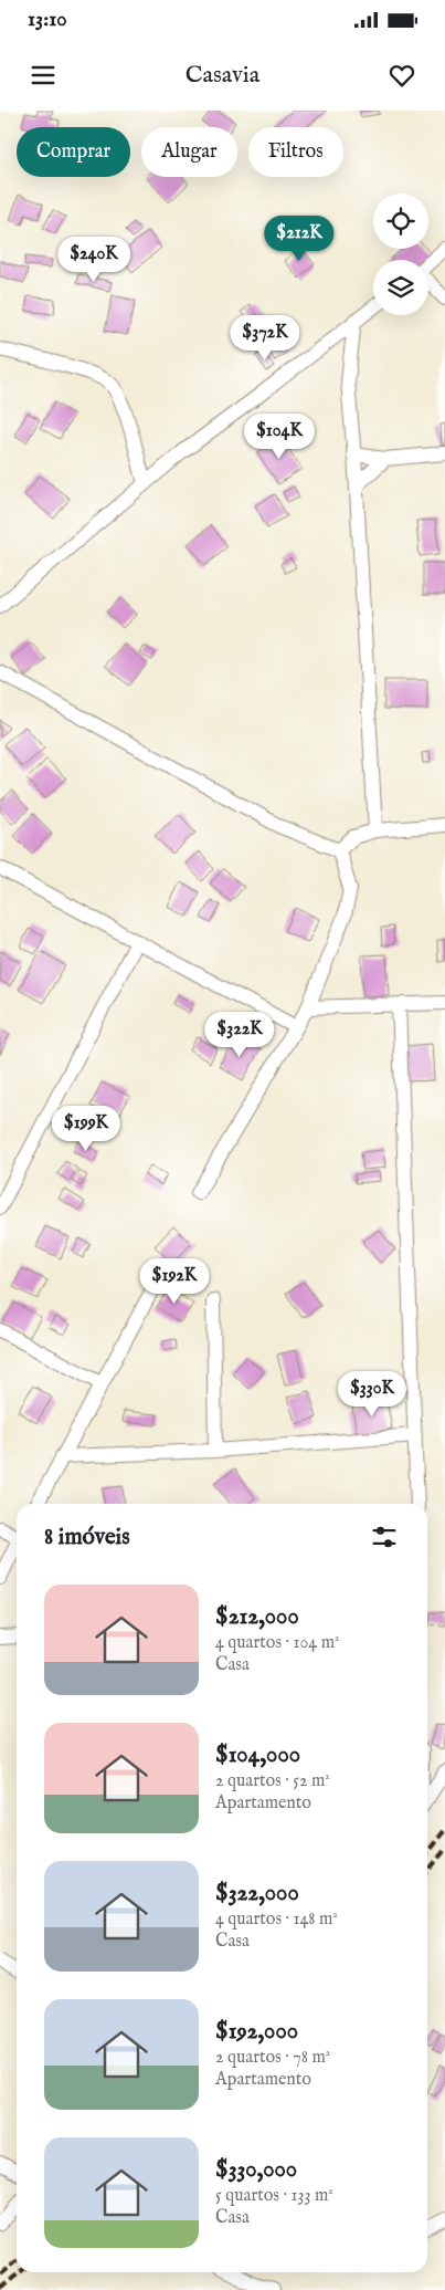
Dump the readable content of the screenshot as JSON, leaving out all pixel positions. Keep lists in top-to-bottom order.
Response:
{
  "page": {
    "status": "13:10",
    "header": "Casavia",
    "chip": ["Comprar", "Alugar", "Filtros"],
    "price": [
      "$212K",
      "$240K",
      "$372K",
      "$104K",
      "$322K",
      "$199K",
      "$192K",
      "$330K"
    ],
    "heading": "8 imóveis",
    "list": [
      {
        "name": "$212,000",
        "note": "4 quartos · 104 m² · Casa"
      },
      {
        "name": "$104,000",
        "note": "2 quartos · 52 m² · Apartamento"
      },
      {
        "name": "$322,000",
        "note": "4 quartos · 148 m² · Casa"
      },
      {
        "name": "$192,000",
        "note": "2 quartos · 78 m² · Apartamento"
      },
      {
        "name": "$330,000",
        "note": "5 quartos · 133 m² · Casa"
      }
    ]
  }
}
